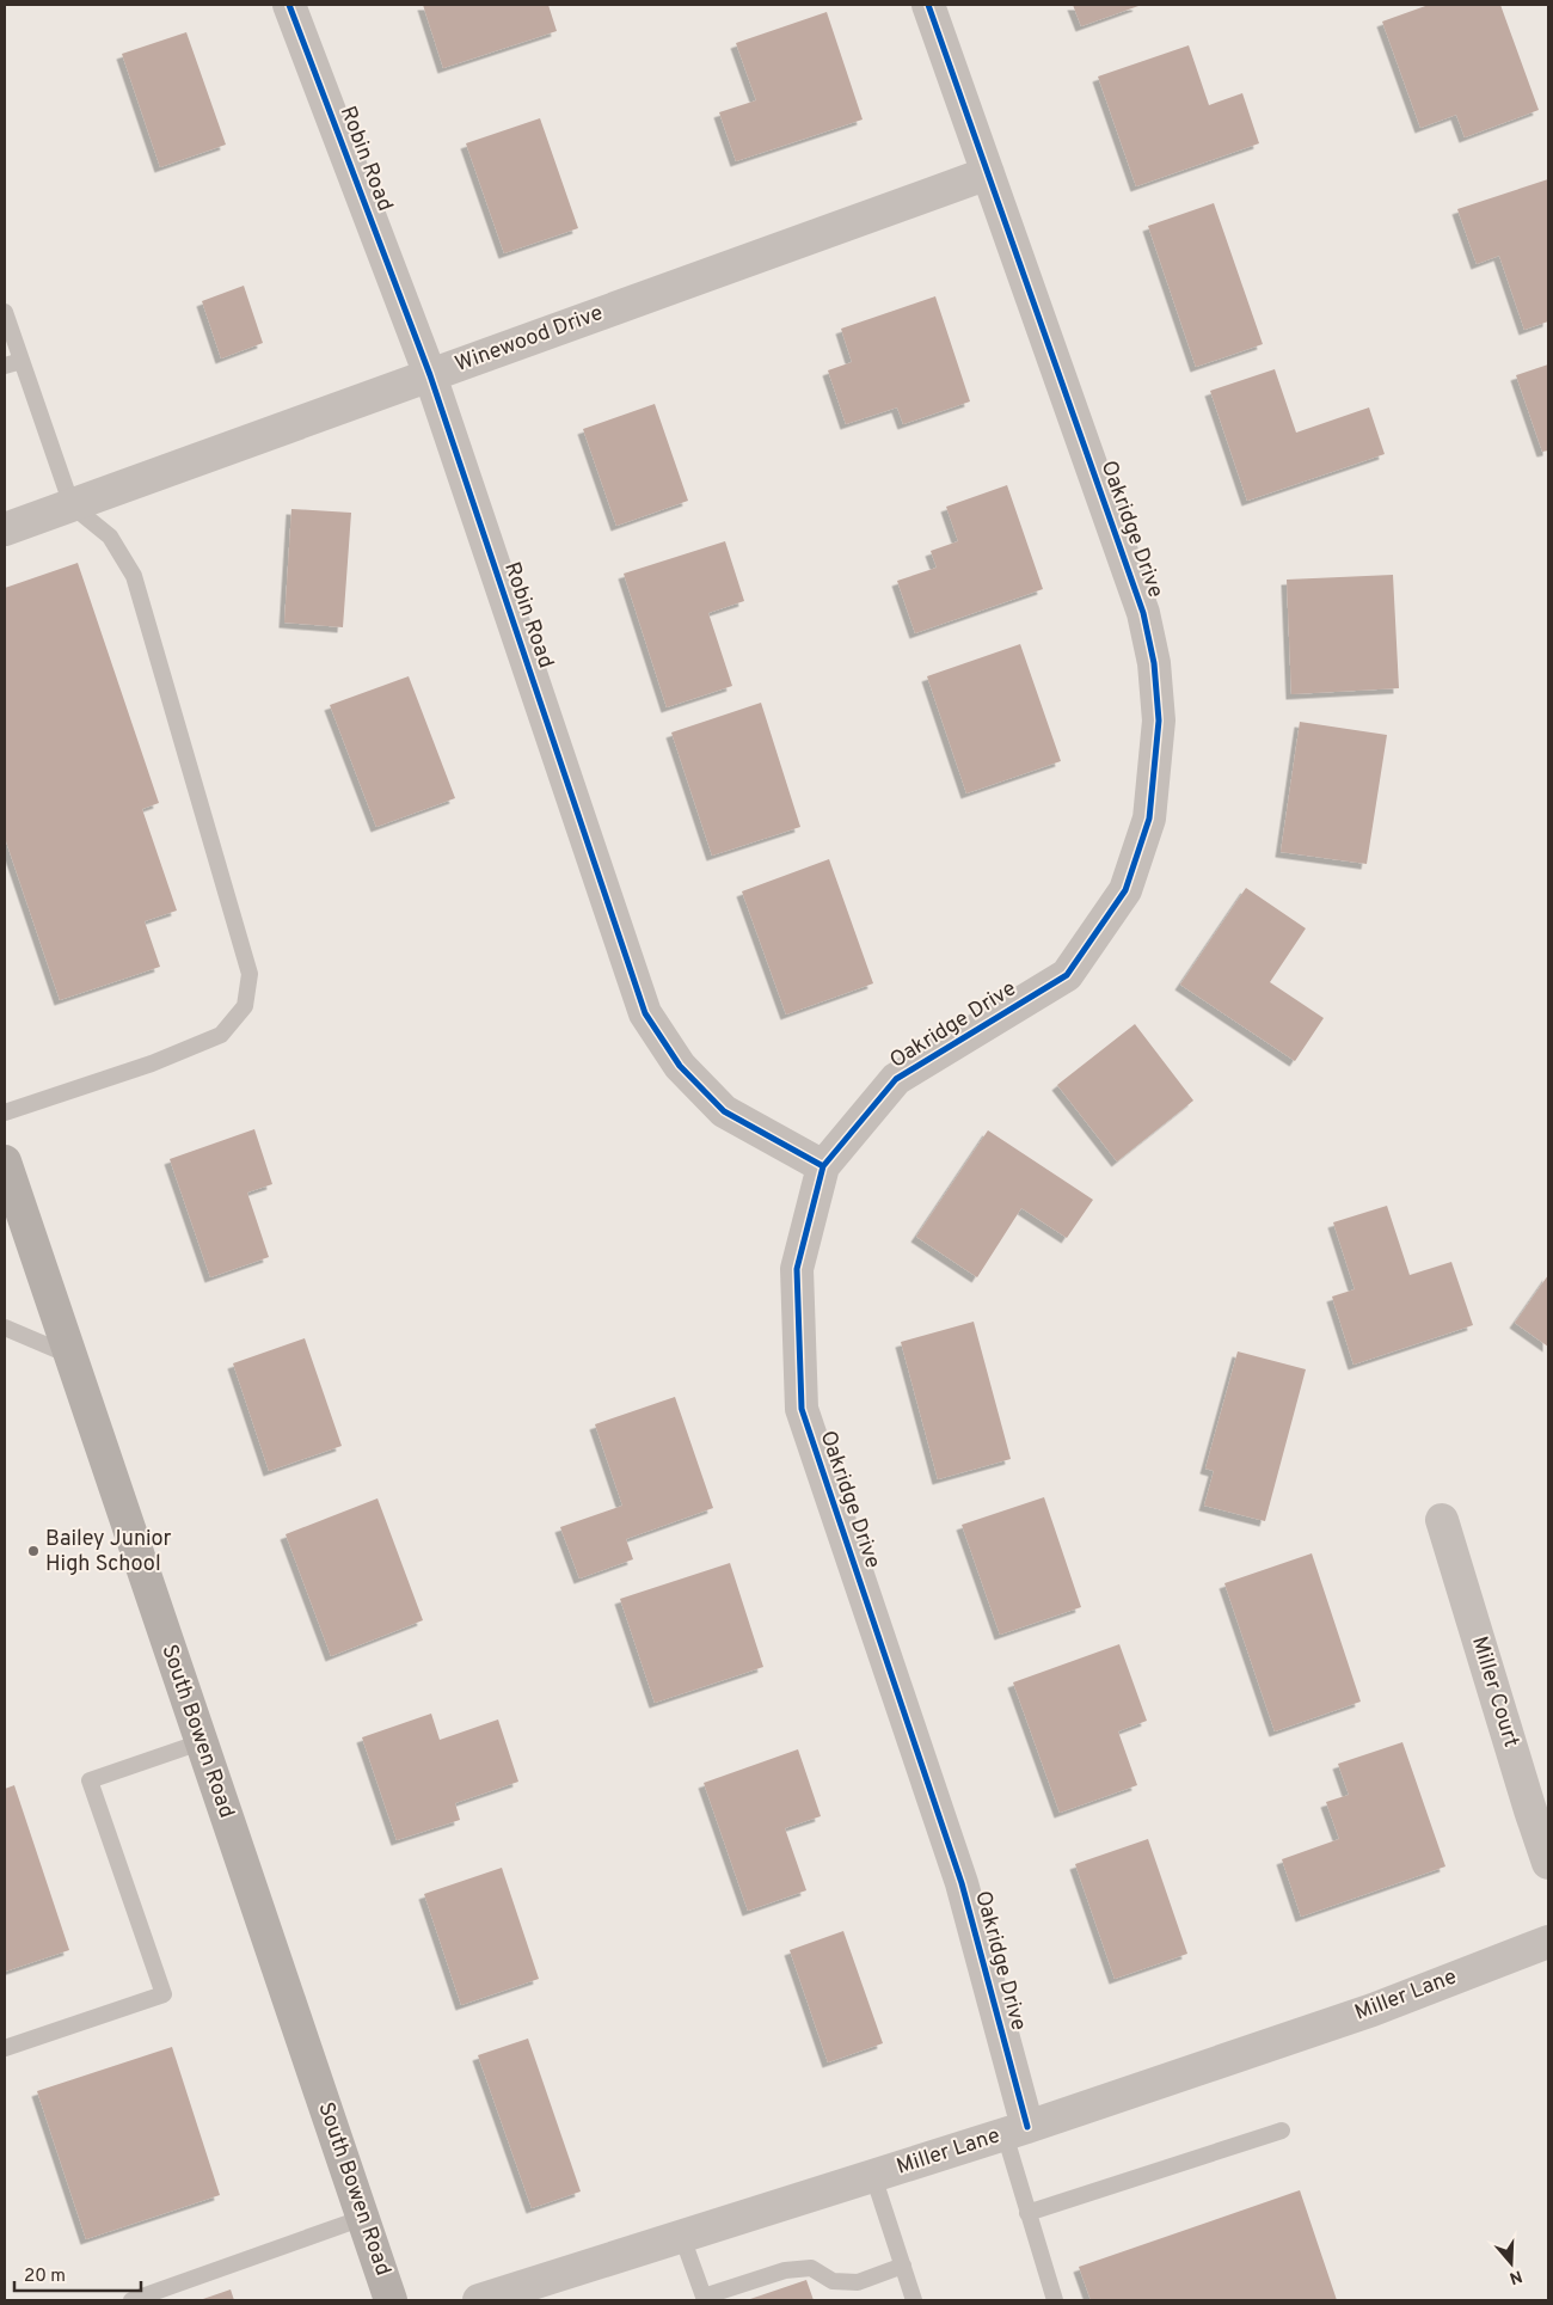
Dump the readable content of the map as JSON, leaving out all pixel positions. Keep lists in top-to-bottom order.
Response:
{
  "streets": {
    "main road": ["South Bowen Road"],
    "street": [
      "Robin Road",
      "Winewood Drive",
      "Oakridge Drive",
      "Miller Court",
      "Miller Lane"
    ]
  },
  "crossings": [
    ["Robin Road", "Winewood Drive"],
    ["Robin Road", "Oakridge Drive"],
    ["Winewood Drive", "Oakridge Drive"],
    ["Oakridge Drive", "Miller Lane"]
  ],
  "places": ["Bailey Junior High School"],
  "scale_bar": "20 m",
  "north": "bottom"
}
